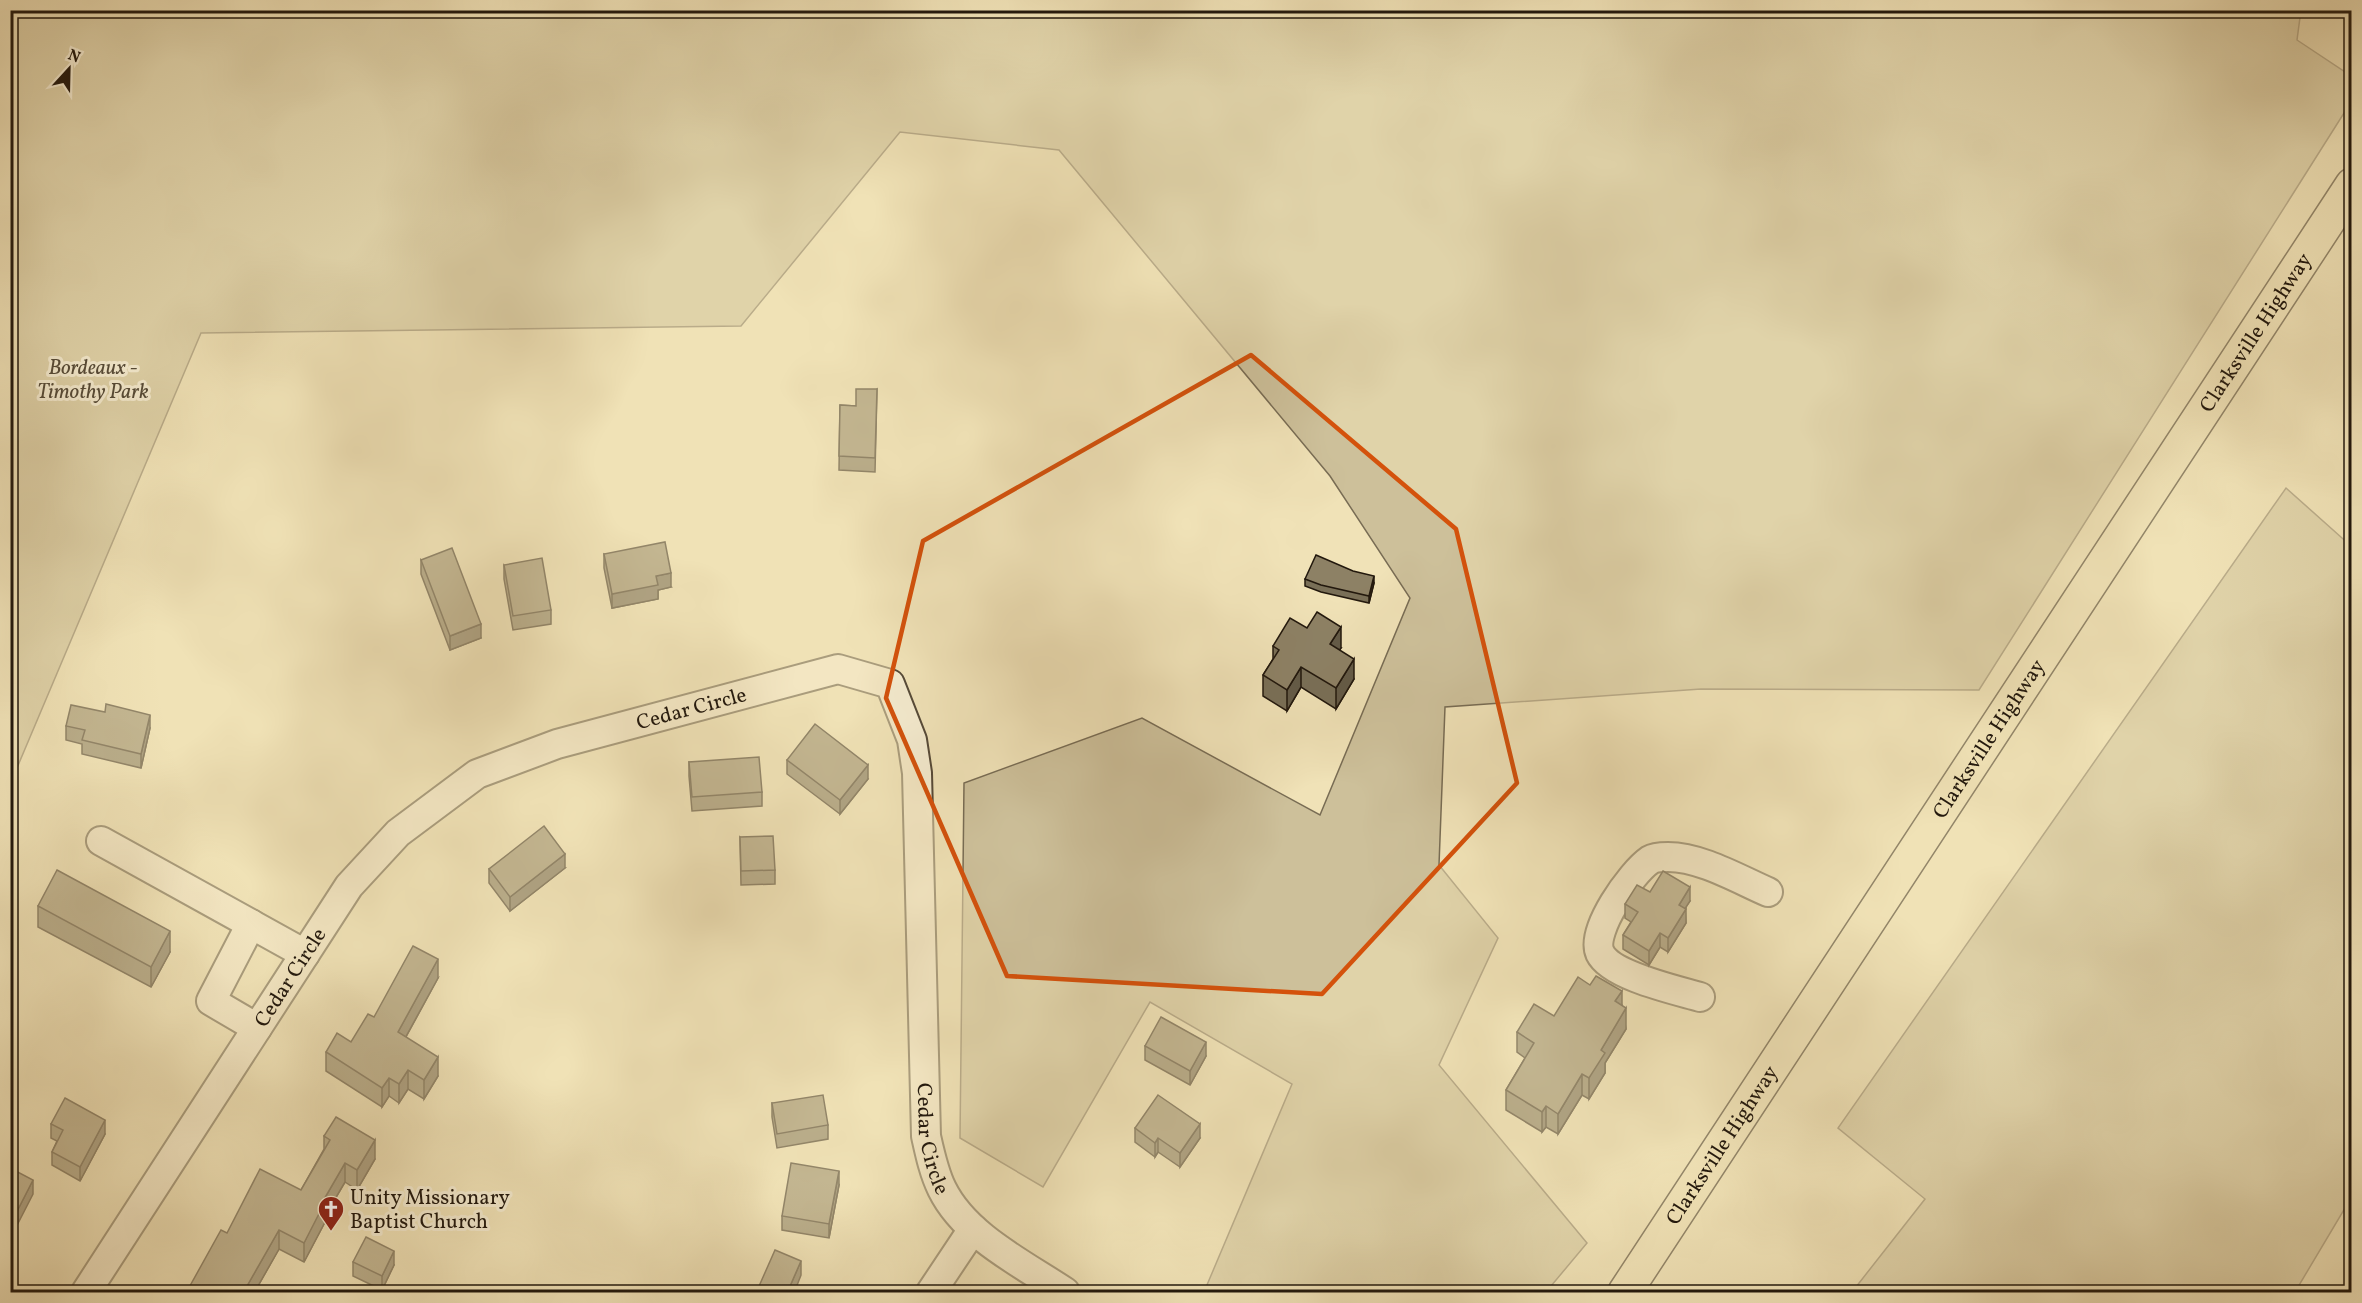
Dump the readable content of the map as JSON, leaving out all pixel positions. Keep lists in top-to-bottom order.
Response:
{
  "streets": {
    "main road": ["Clarksville Highway"],
    "street": ["Cedar Circle"]
  },
  "parks": ["Bordeaux - Timothy Park"],
  "places": {
    "church": ["Unity Missionary Baptist Church"]
  },
  "north": "top"
}
